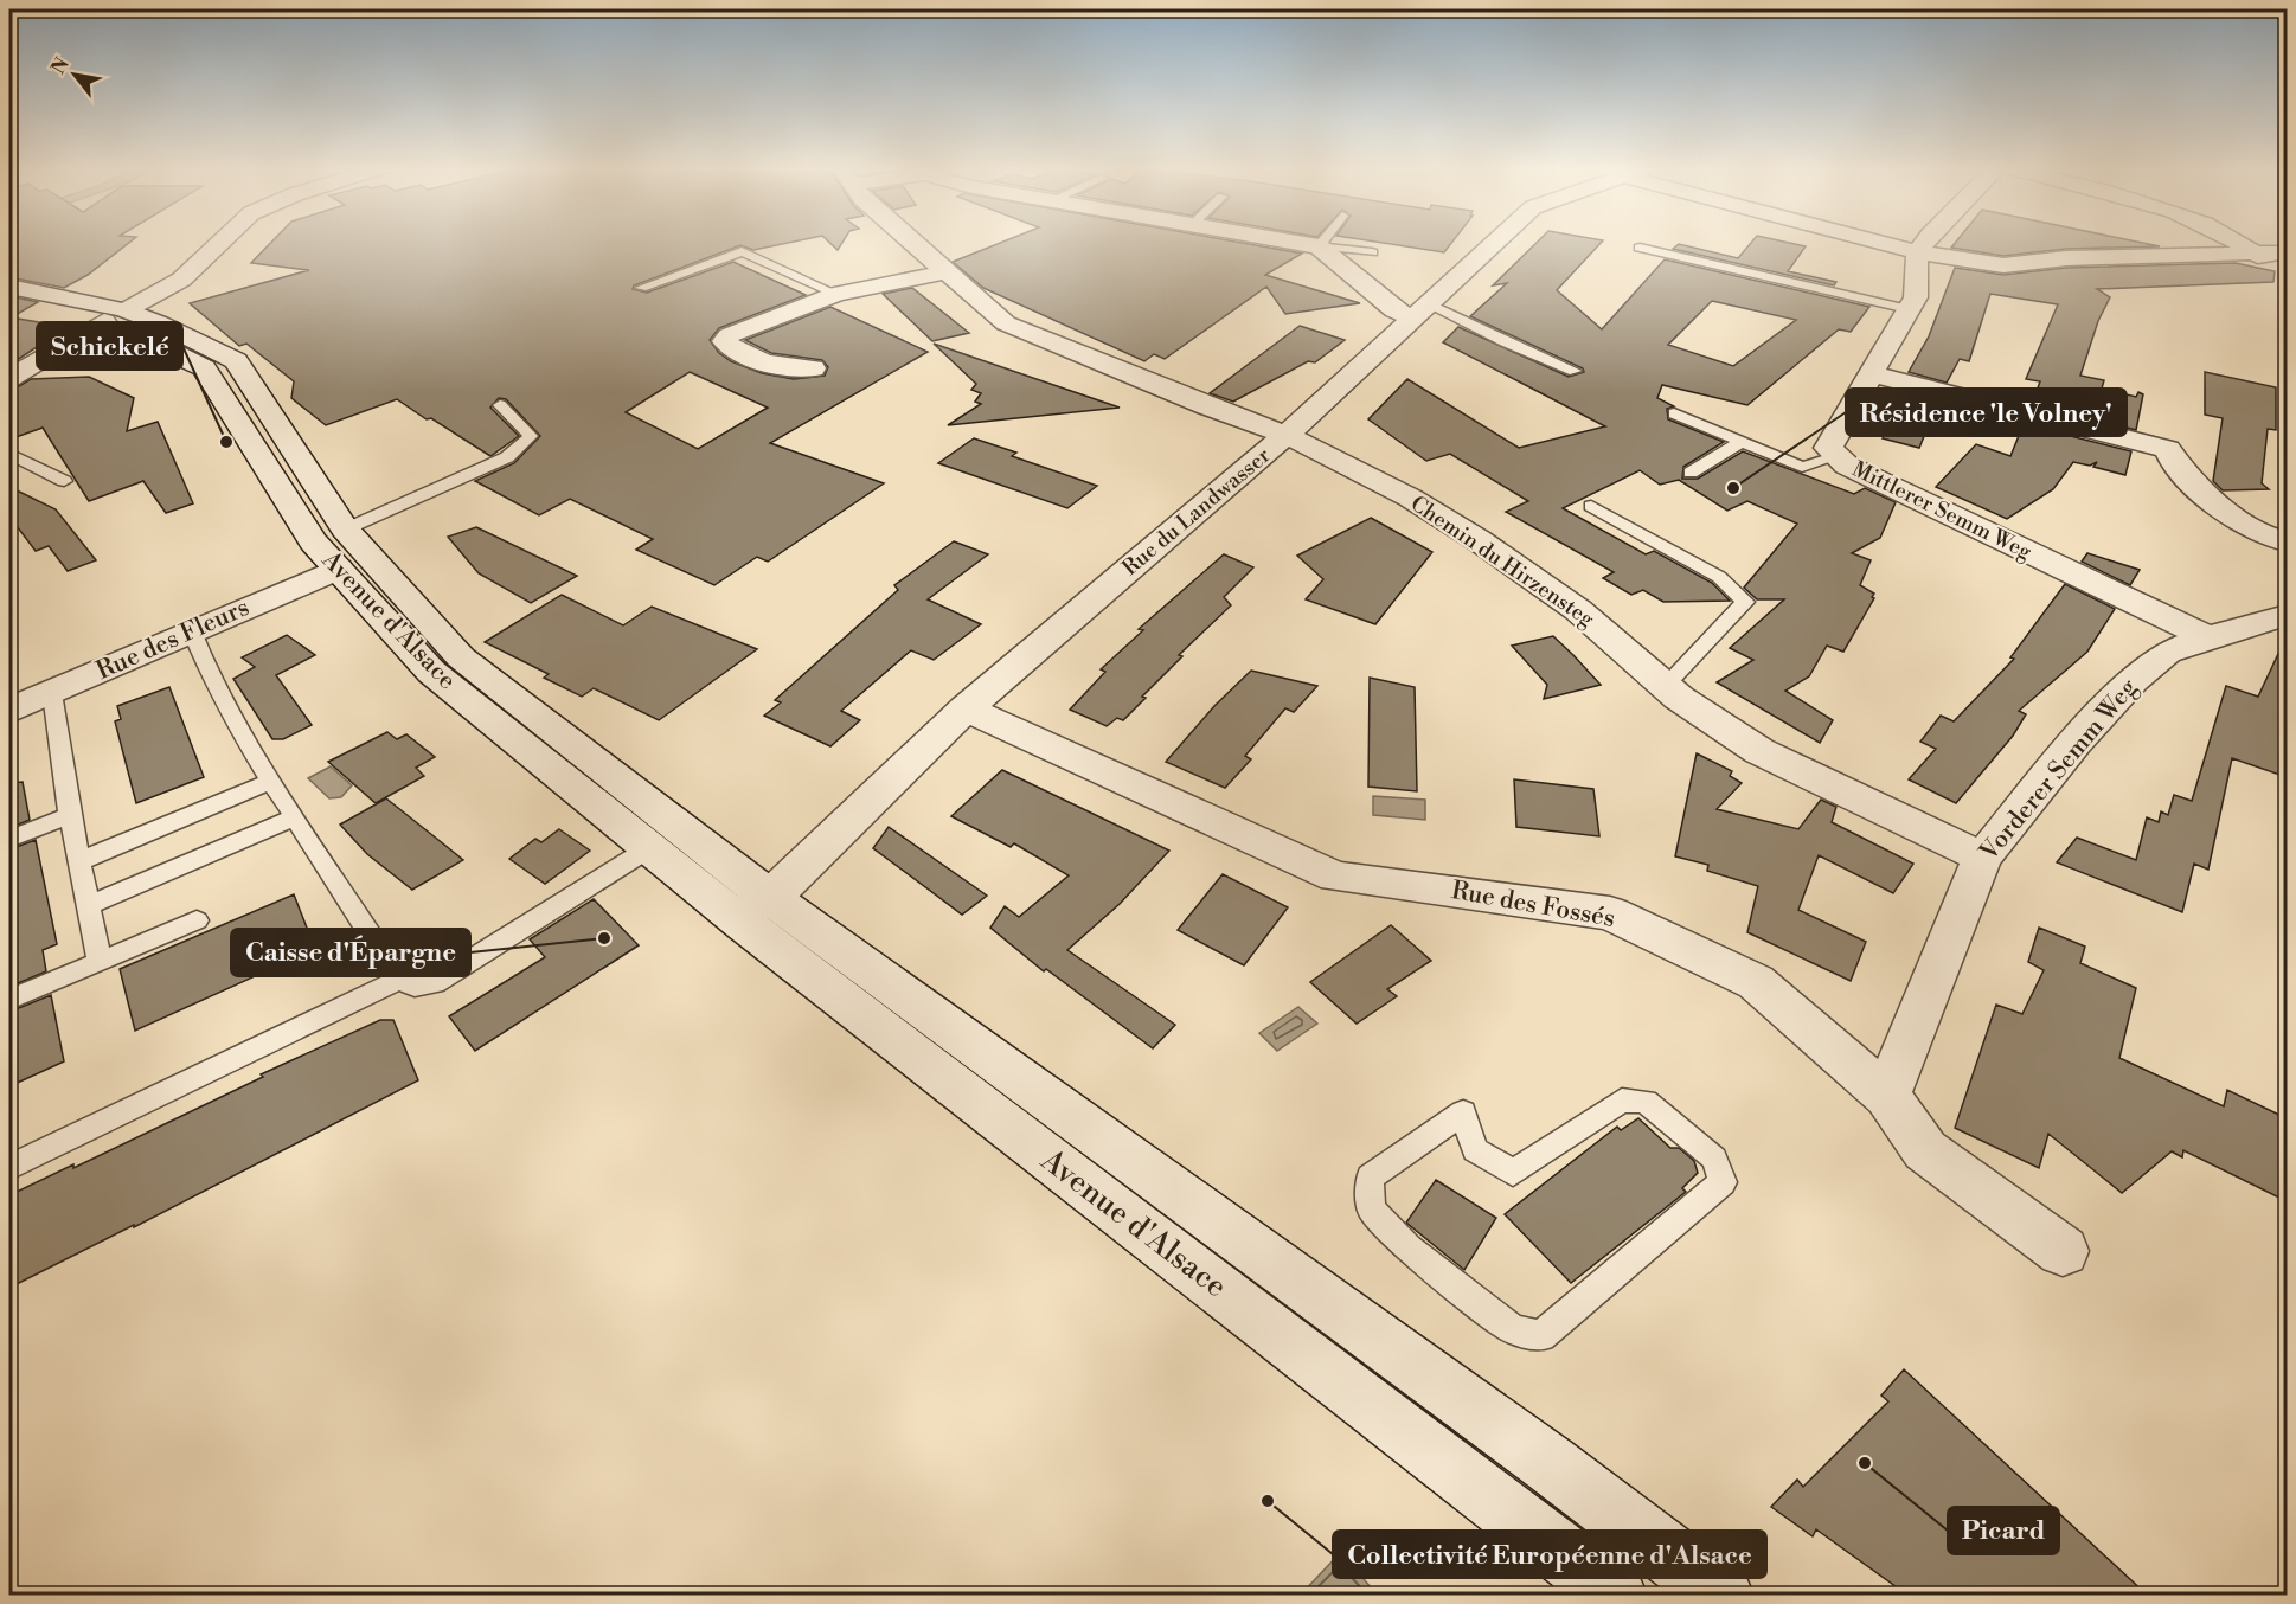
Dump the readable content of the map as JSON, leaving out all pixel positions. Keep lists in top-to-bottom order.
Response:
{
  "streets": {
    "street": [
      "Mittlerer Semm Weg",
      "Rue du Landwasser",
      "Chemin du Hirzensteg",
      "Avenue d'Alsace",
      "Rue des Fleurs",
      "Vorderer Semm Weg",
      "Rue des Fossés"
    ]
  },
  "crossings": [
    ["Mittlerer Semm Weg", "Vorderer Semm Weg"],
    ["Rue du Landwasser", "Chemin du Hirzensteg"],
    ["Rue du Landwasser", "Avenue d'Alsace"],
    ["Rue du Landwasser", "Rue des Fossés"],
    ["Chemin du Hirzensteg", "Vorderer Semm Weg"],
    ["Avenue d'Alsace", "Rue des Fleurs"],
    ["Vorderer Semm Weg", "Rue des Fossés"]
  ],
  "places": [
    "Schickelé",
    "Résidence 'le Volney'",
    "Caisse d'Épargne",
    "Picard",
    "Collectivité Européenne d'Alsace"
  ],
  "north": "top left"
}
